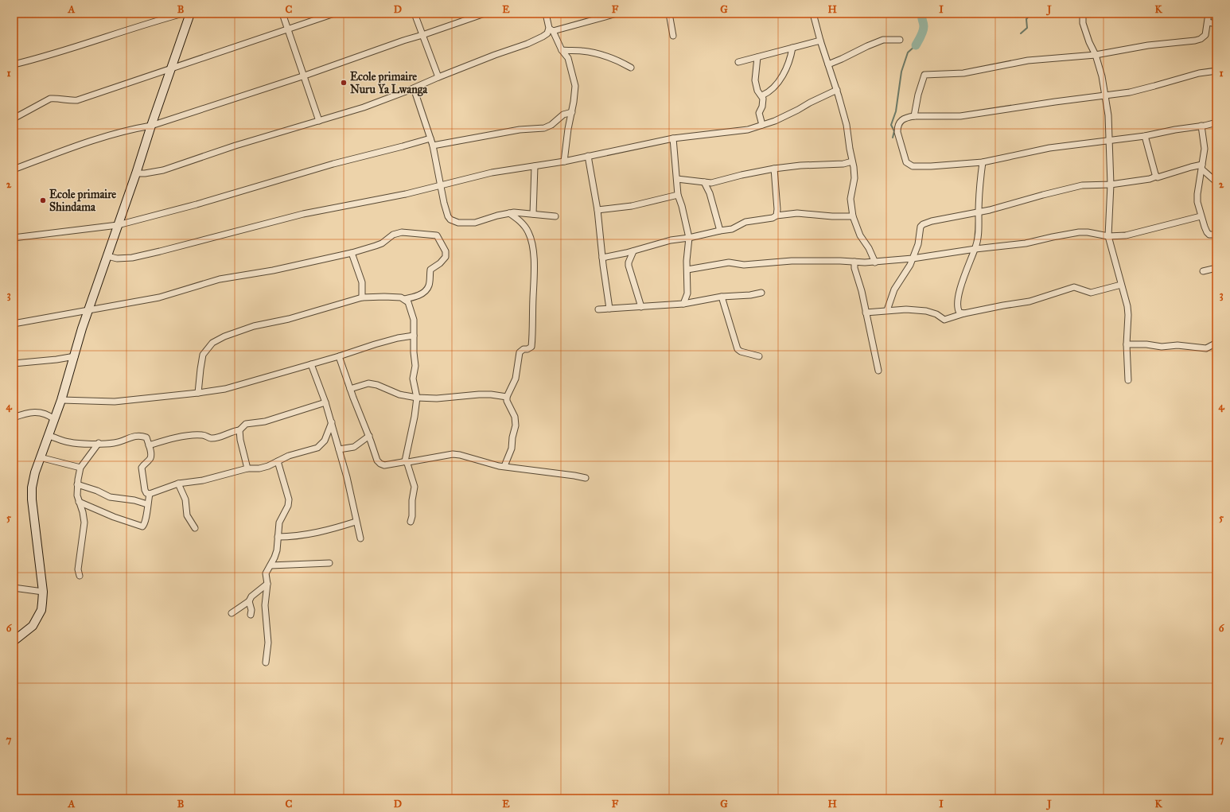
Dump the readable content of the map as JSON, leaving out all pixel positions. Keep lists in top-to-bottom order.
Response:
{
  "places": ["Ecole primaire Nuru Ya Lwanga", "Ecole primaire Shindama"],
  "grid": {
    "columns": [
      "A",
      "B",
      "C",
      "D",
      "E",
      "F",
      "G",
      "H",
      "I",
      "J",
      "K"
    ],
    "rows": [
      "1",
      "2",
      "3",
      "4",
      "5",
      "6",
      "7"
    ]
  }
}
